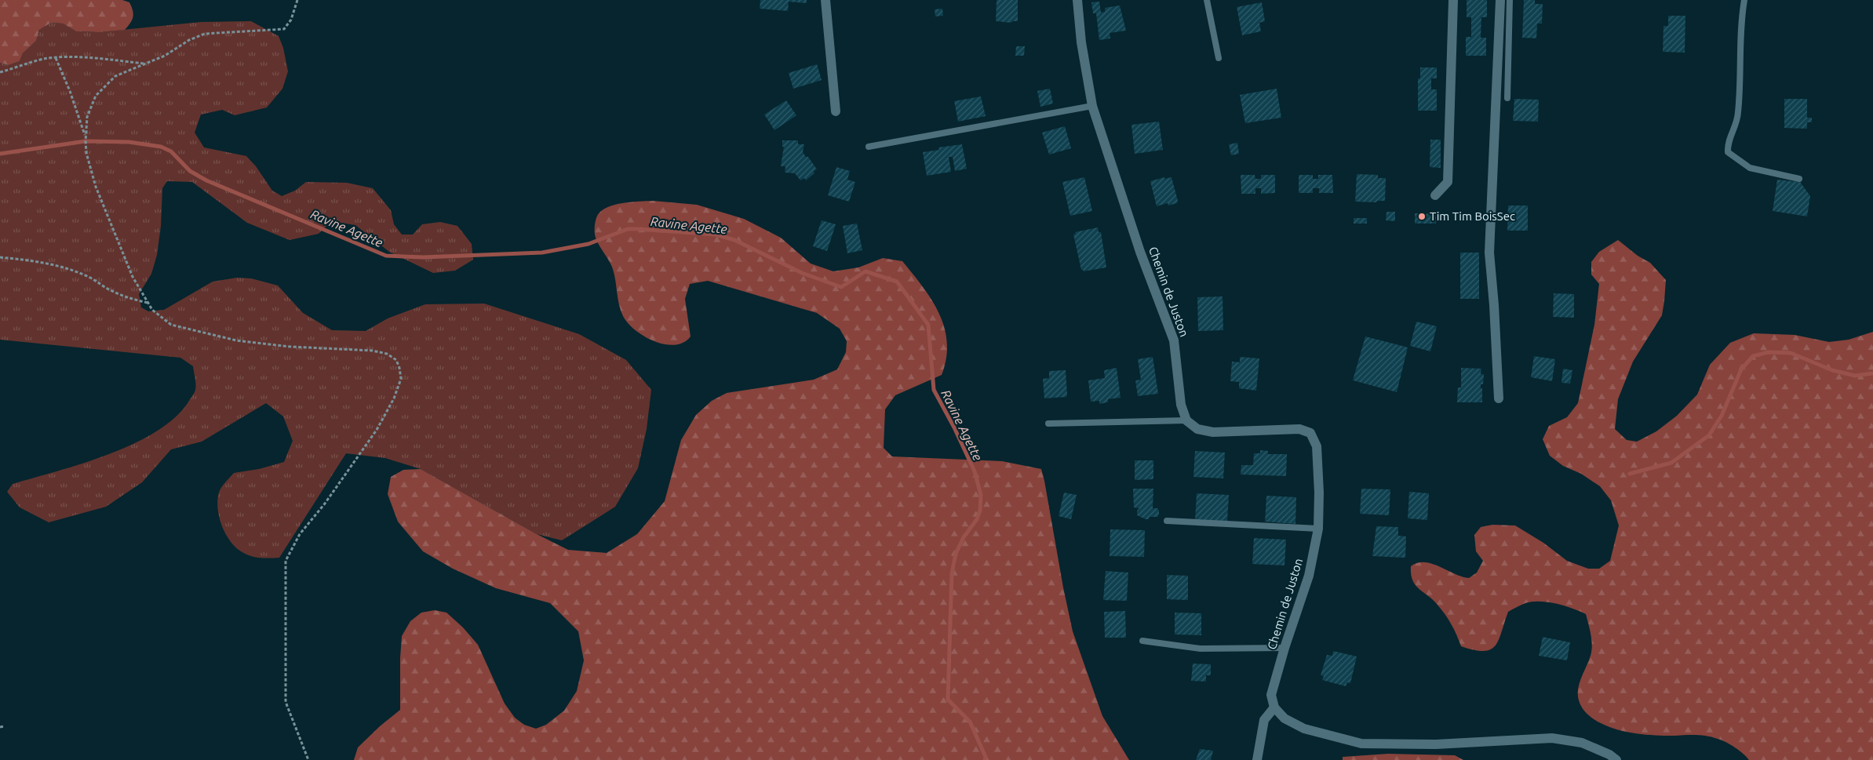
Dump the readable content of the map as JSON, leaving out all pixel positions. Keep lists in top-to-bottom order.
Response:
{
  "streets": {
    "street": ["Chemin de Juston"]
  },
  "water": ["Ravine Agette"],
  "places": ["Tim Tim BoisSec"]
}
